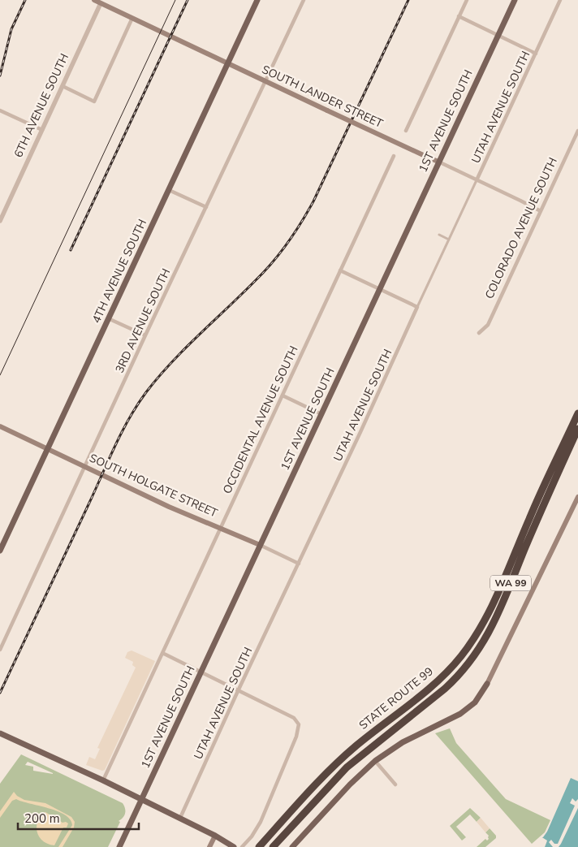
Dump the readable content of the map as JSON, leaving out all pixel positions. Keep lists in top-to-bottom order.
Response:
{
  "streets": {
    "highway": ["WA 99", "STATE ROUTE 99"],
    "main road": [
      "SOUTH LANDER STREET",
      "1ST AVENUE SOUTH",
      "4TH AVENUE SOUTH",
      "SOUTH HOLGATE STREET"
    ],
    "street": [
      "6TH AVENUE SOUTH",
      "UTAH AVENUE SOUTH",
      "COLORADO AVENUE SOUTH",
      "3RD AVENUE SOUTH",
      "OCCIDENTAL AVENUE SOUTH"
    ]
  },
  "crossings": [
    ["SOUTH LANDER STREET", "6TH AVENUE SOUTH"],
    ["SOUTH LANDER STREET", "UTAH AVENUE SOUTH"],
    ["SOUTH LANDER STREET", "1ST AVENUE SOUTH"],
    ["SOUTH LANDER STREET", "COLORADO AVENUE SOUTH"],
    ["SOUTH LANDER STREET", "4TH AVENUE SOUTH"],
    ["SOUTH LANDER STREET", "3RD AVENUE SOUTH"],
    ["UTAH AVENUE SOUTH", "SOUTH HOLGATE STREET"],
    ["1ST AVENUE SOUTH", "SOUTH HOLGATE STREET"],
    ["4TH AVENUE SOUTH", "SOUTH HOLGATE STREET"],
    ["3RD AVENUE SOUTH", "SOUTH HOLGATE STREET"],
    ["OCCIDENTAL AVENUE SOUTH", "SOUTH HOLGATE STREET"]
  ],
  "scale_bar": "200 m"
}
